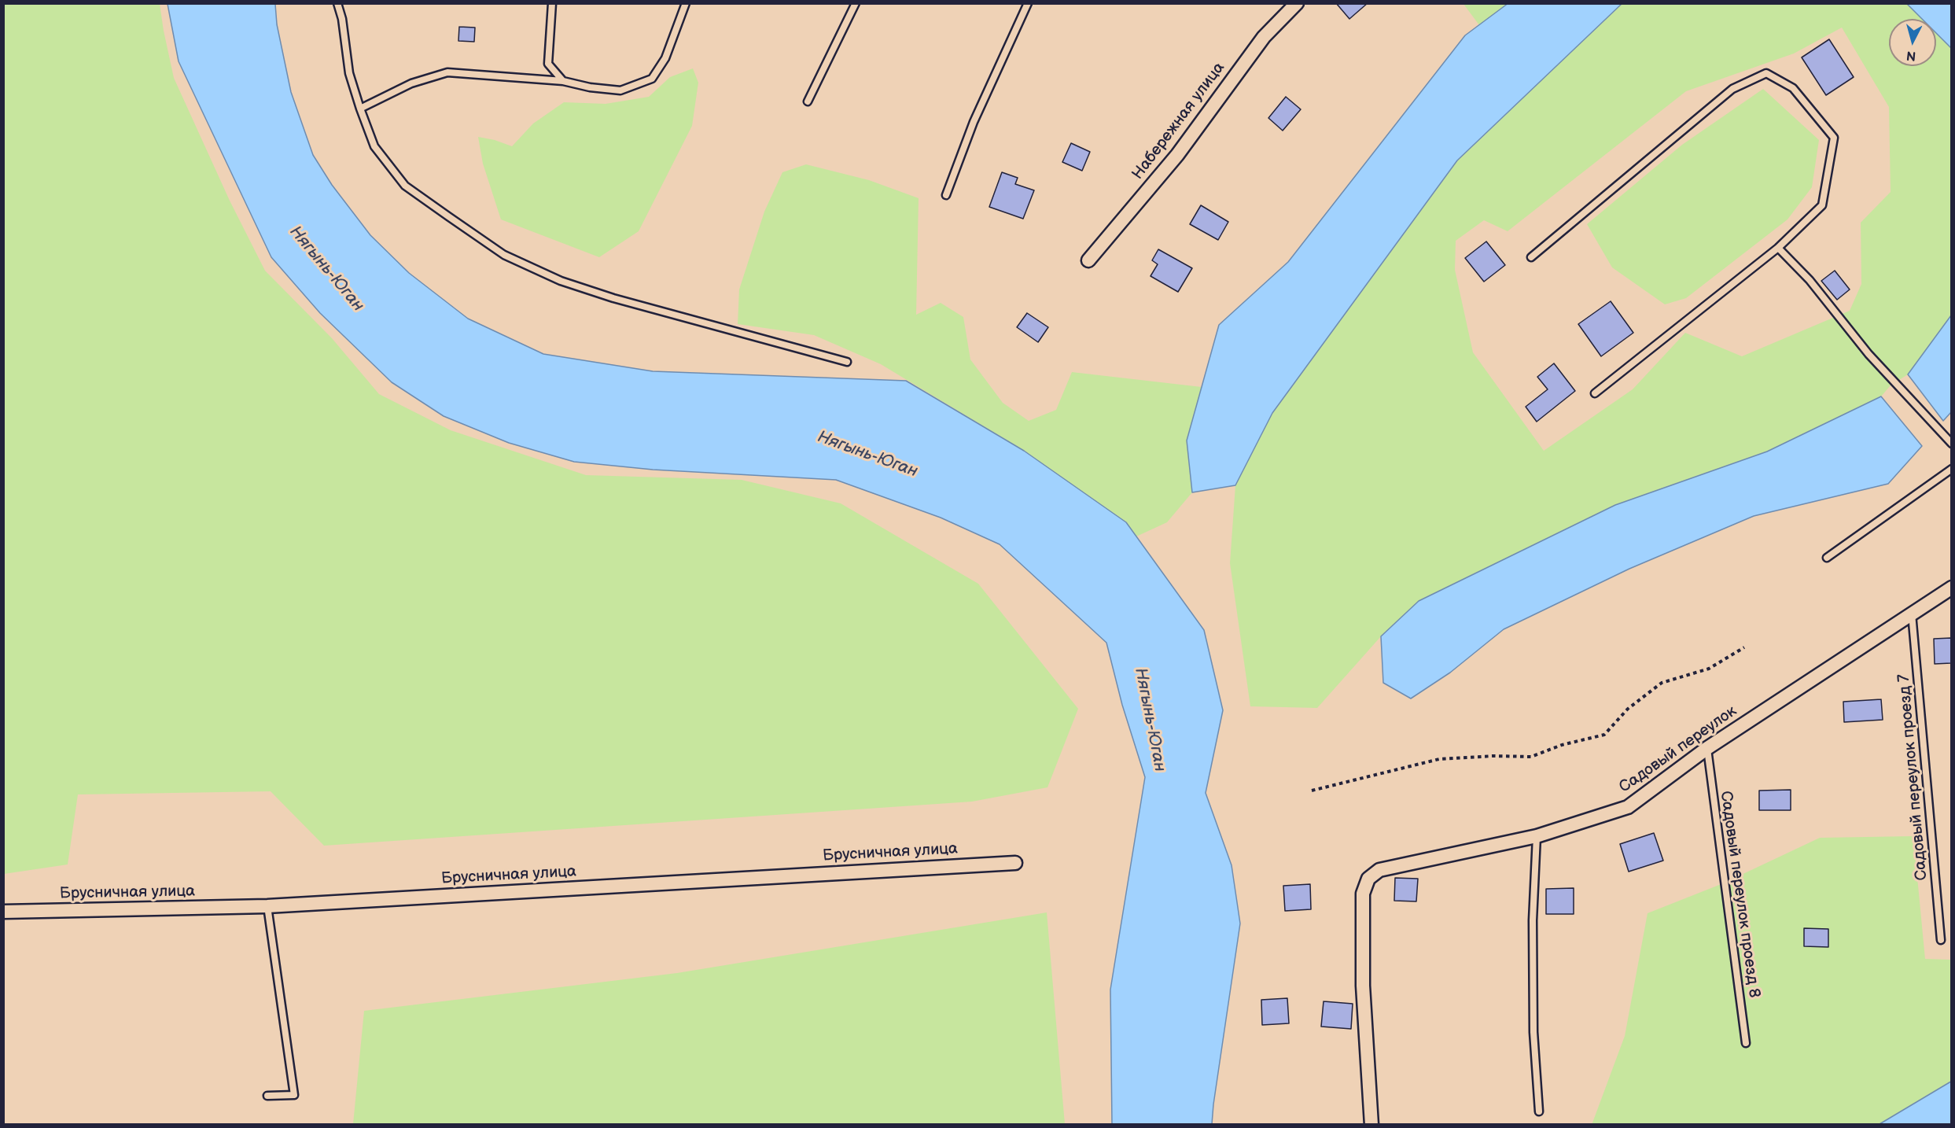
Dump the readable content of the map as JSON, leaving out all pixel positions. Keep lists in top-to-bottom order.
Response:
{
  "streets": {
    "street": ["Набережная улица", "Садовый переулок", "Брусничная улица"],
    "lane": ["Садовый переулок проезд 7", "Садовый переулок проезд 8"]
  },
  "crossings": [
    ["Садовый переулок", "Садовый переулок проезд 7"],
    ["Садовый переулок", "Садовый переулок проезд 8"]
  ],
  "water": ["Нягынь-Юган"],
  "north": "bottom"
}
